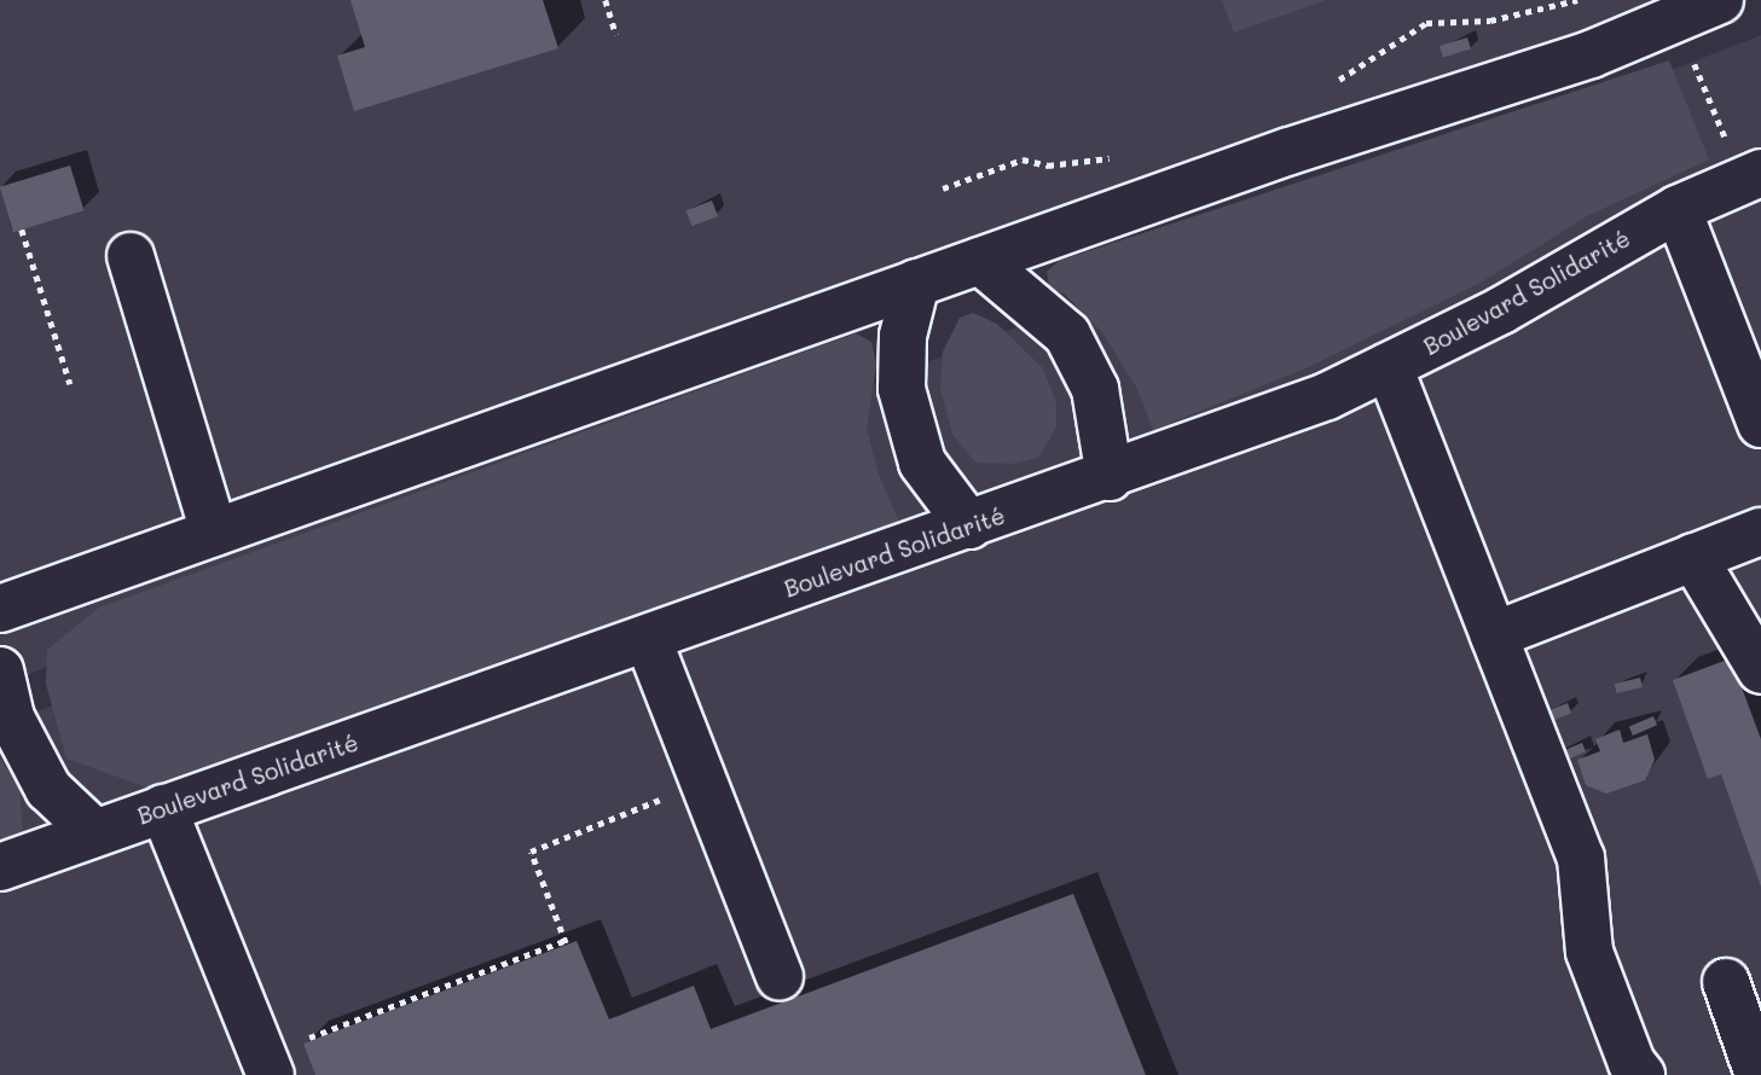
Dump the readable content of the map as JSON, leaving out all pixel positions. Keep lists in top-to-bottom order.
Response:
{
  "streets": {
    "main road": ["Boulevard Solidarité"]
  }
}
